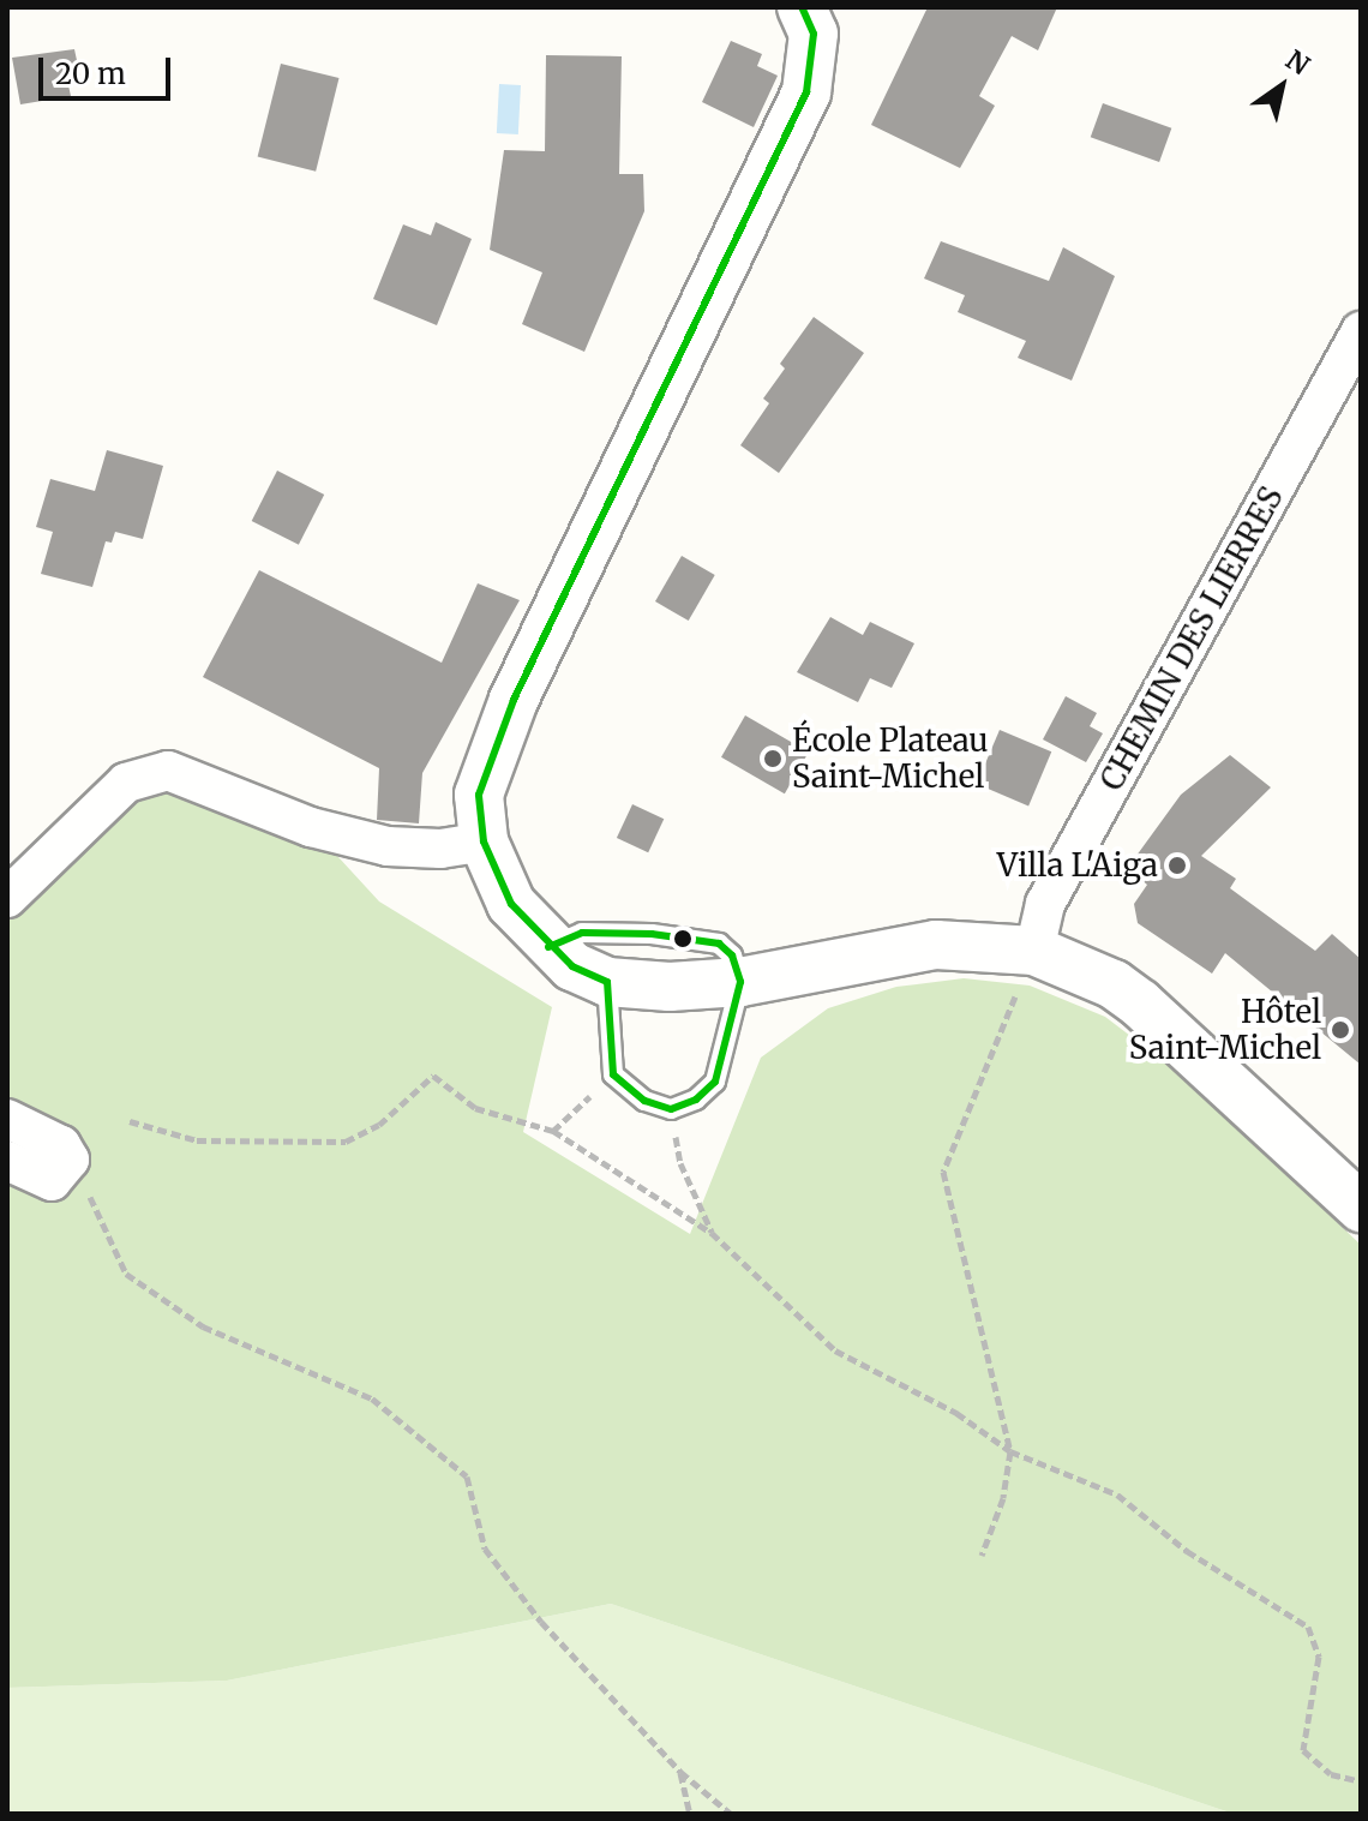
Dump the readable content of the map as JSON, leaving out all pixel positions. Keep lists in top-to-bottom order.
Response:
{
  "streets": {
    "street": ["CHEMIN DES LIERRES"]
  },
  "places": ["École Plateau Saint-Michel", "Villa L'Aiga", "Hôtel Saint-Michel"],
  "scale_bar": "20 m",
  "north": "top right"
}
